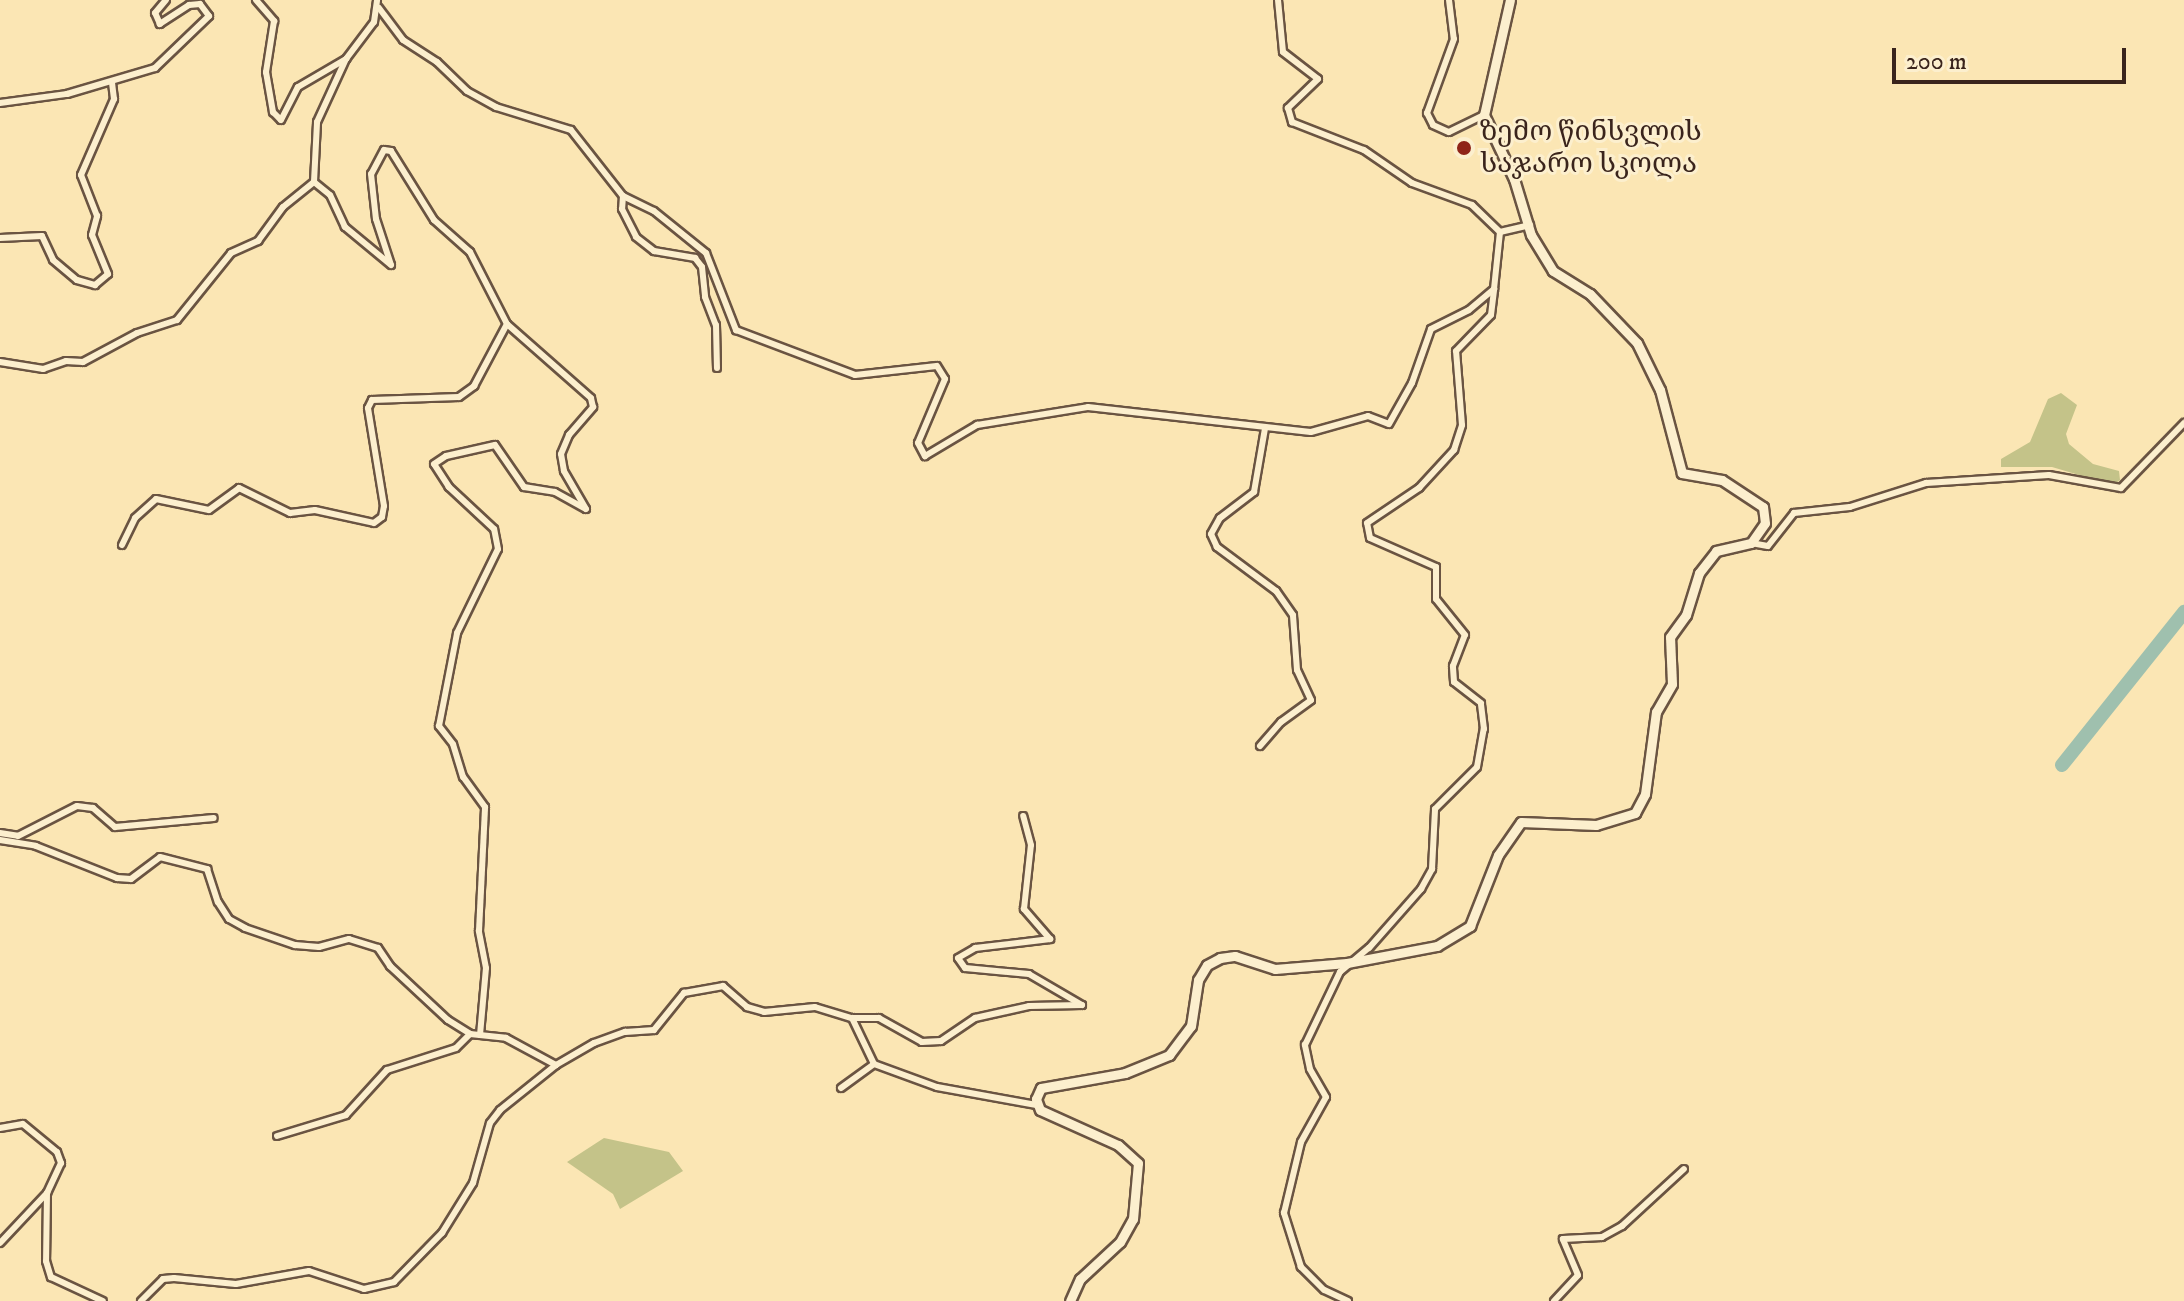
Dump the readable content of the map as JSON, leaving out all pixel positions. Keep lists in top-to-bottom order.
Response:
{
  "places": ["ზემო წინსვლის საჯარო სკოლა"],
  "scale_bar": "200 m"
}
